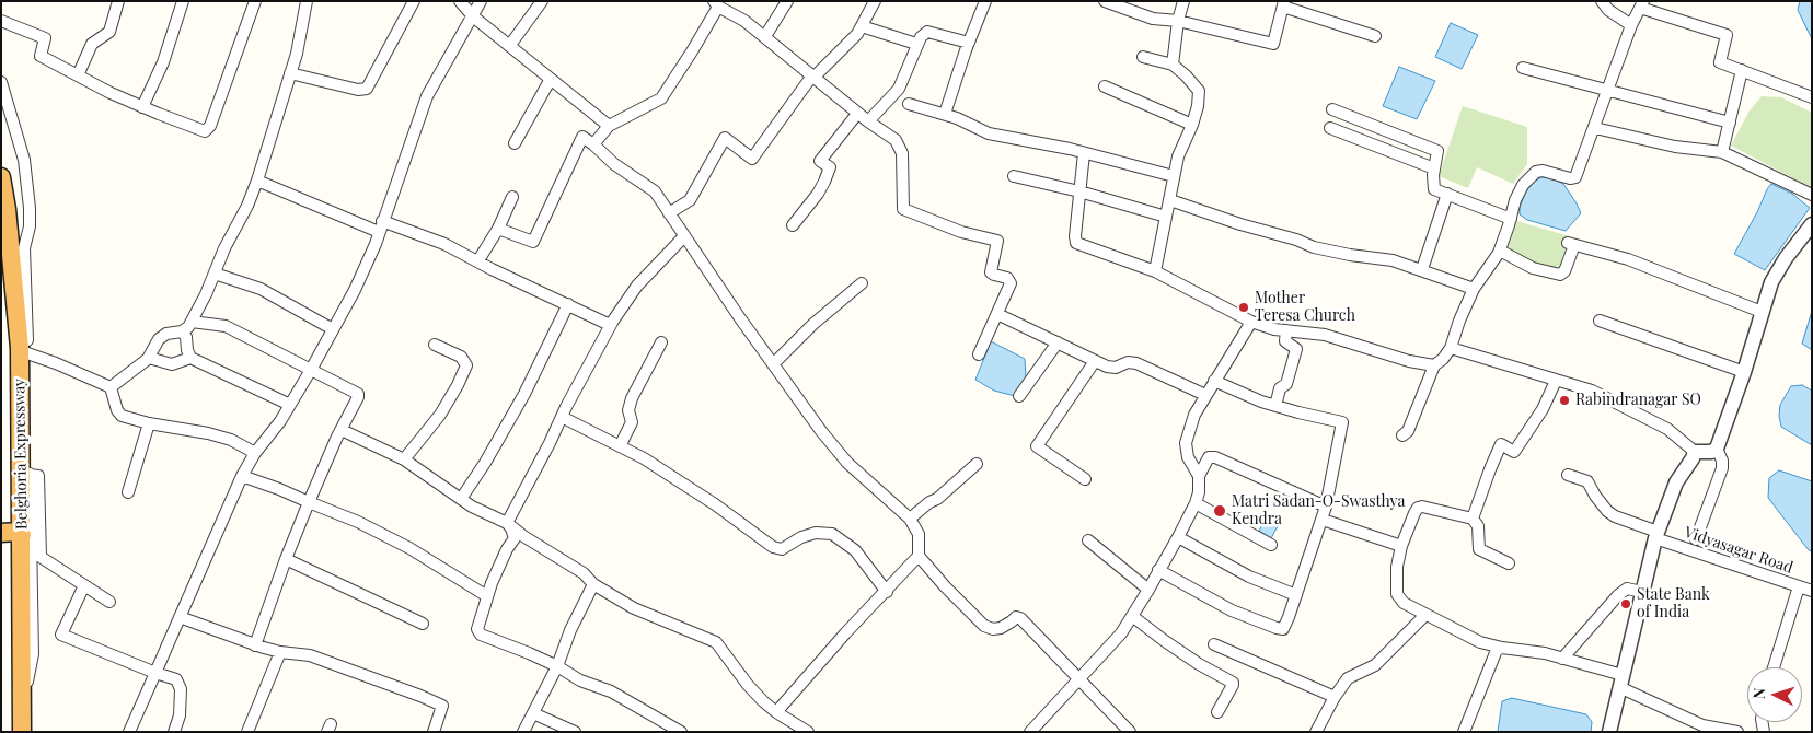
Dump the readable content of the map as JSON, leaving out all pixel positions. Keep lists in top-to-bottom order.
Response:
{
  "streets": {
    "highway": ["Belghoria Expressway"],
    "street": ["Vidyasagar Road"]
  },
  "places": [
    "Mother Teresa Church",
    "Rabindranagar SO",
    "Matri Sadan-O-Swasthya Kendra",
    "State Bank of India"
  ],
  "north": "left"
}
